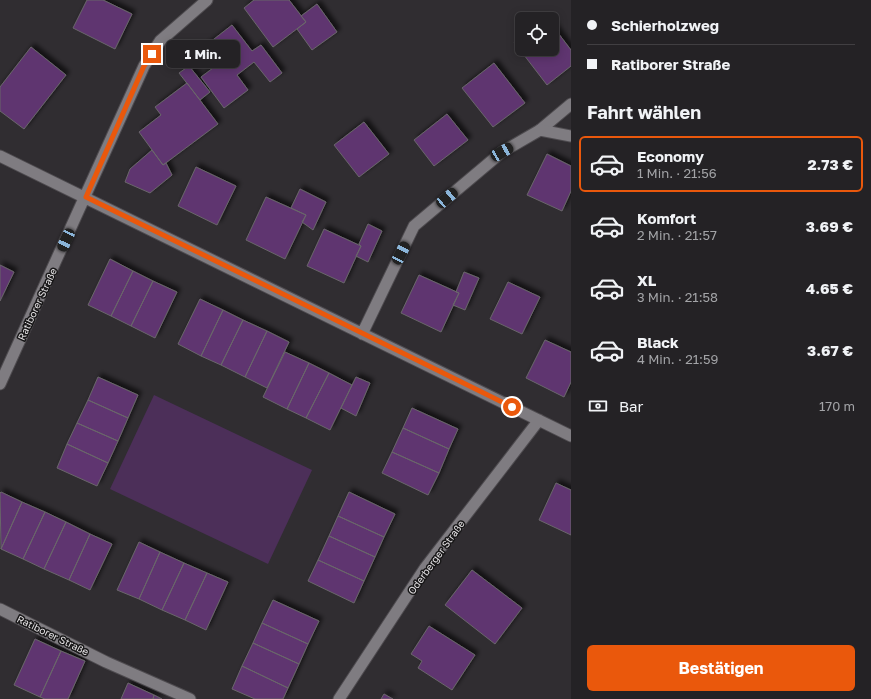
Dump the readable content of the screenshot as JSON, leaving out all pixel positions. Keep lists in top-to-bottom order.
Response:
{
  "streets": {
    "street": ["Ratiborer Straße", "Oderberger Straße"]
  },
  "page": {
    "banner": ["Schierholzweg", "Ratiborer Straße"],
    "bubble": "1 Min.",
    "heading": "Fahrt wählen",
    "list": [
      {
        "name": "Economy",
        "note": "1 Min. · 21:56",
        "value": "2.73 €"
      },
      {
        "name": "Komfort",
        "note": "2 Min. · 21:57",
        "value": "3.69 €"
      },
      {
        "name": "XL",
        "note": "3 Min. · 21:58",
        "value": "4.65 €"
      },
      {
        "name": "Black",
        "note": "4 Min. · 21:59",
        "value": "3.67 €"
      }
    ],
    "pay": ["Bar", "170 m"],
    "buttons": "Bestätigen"
  }
}
